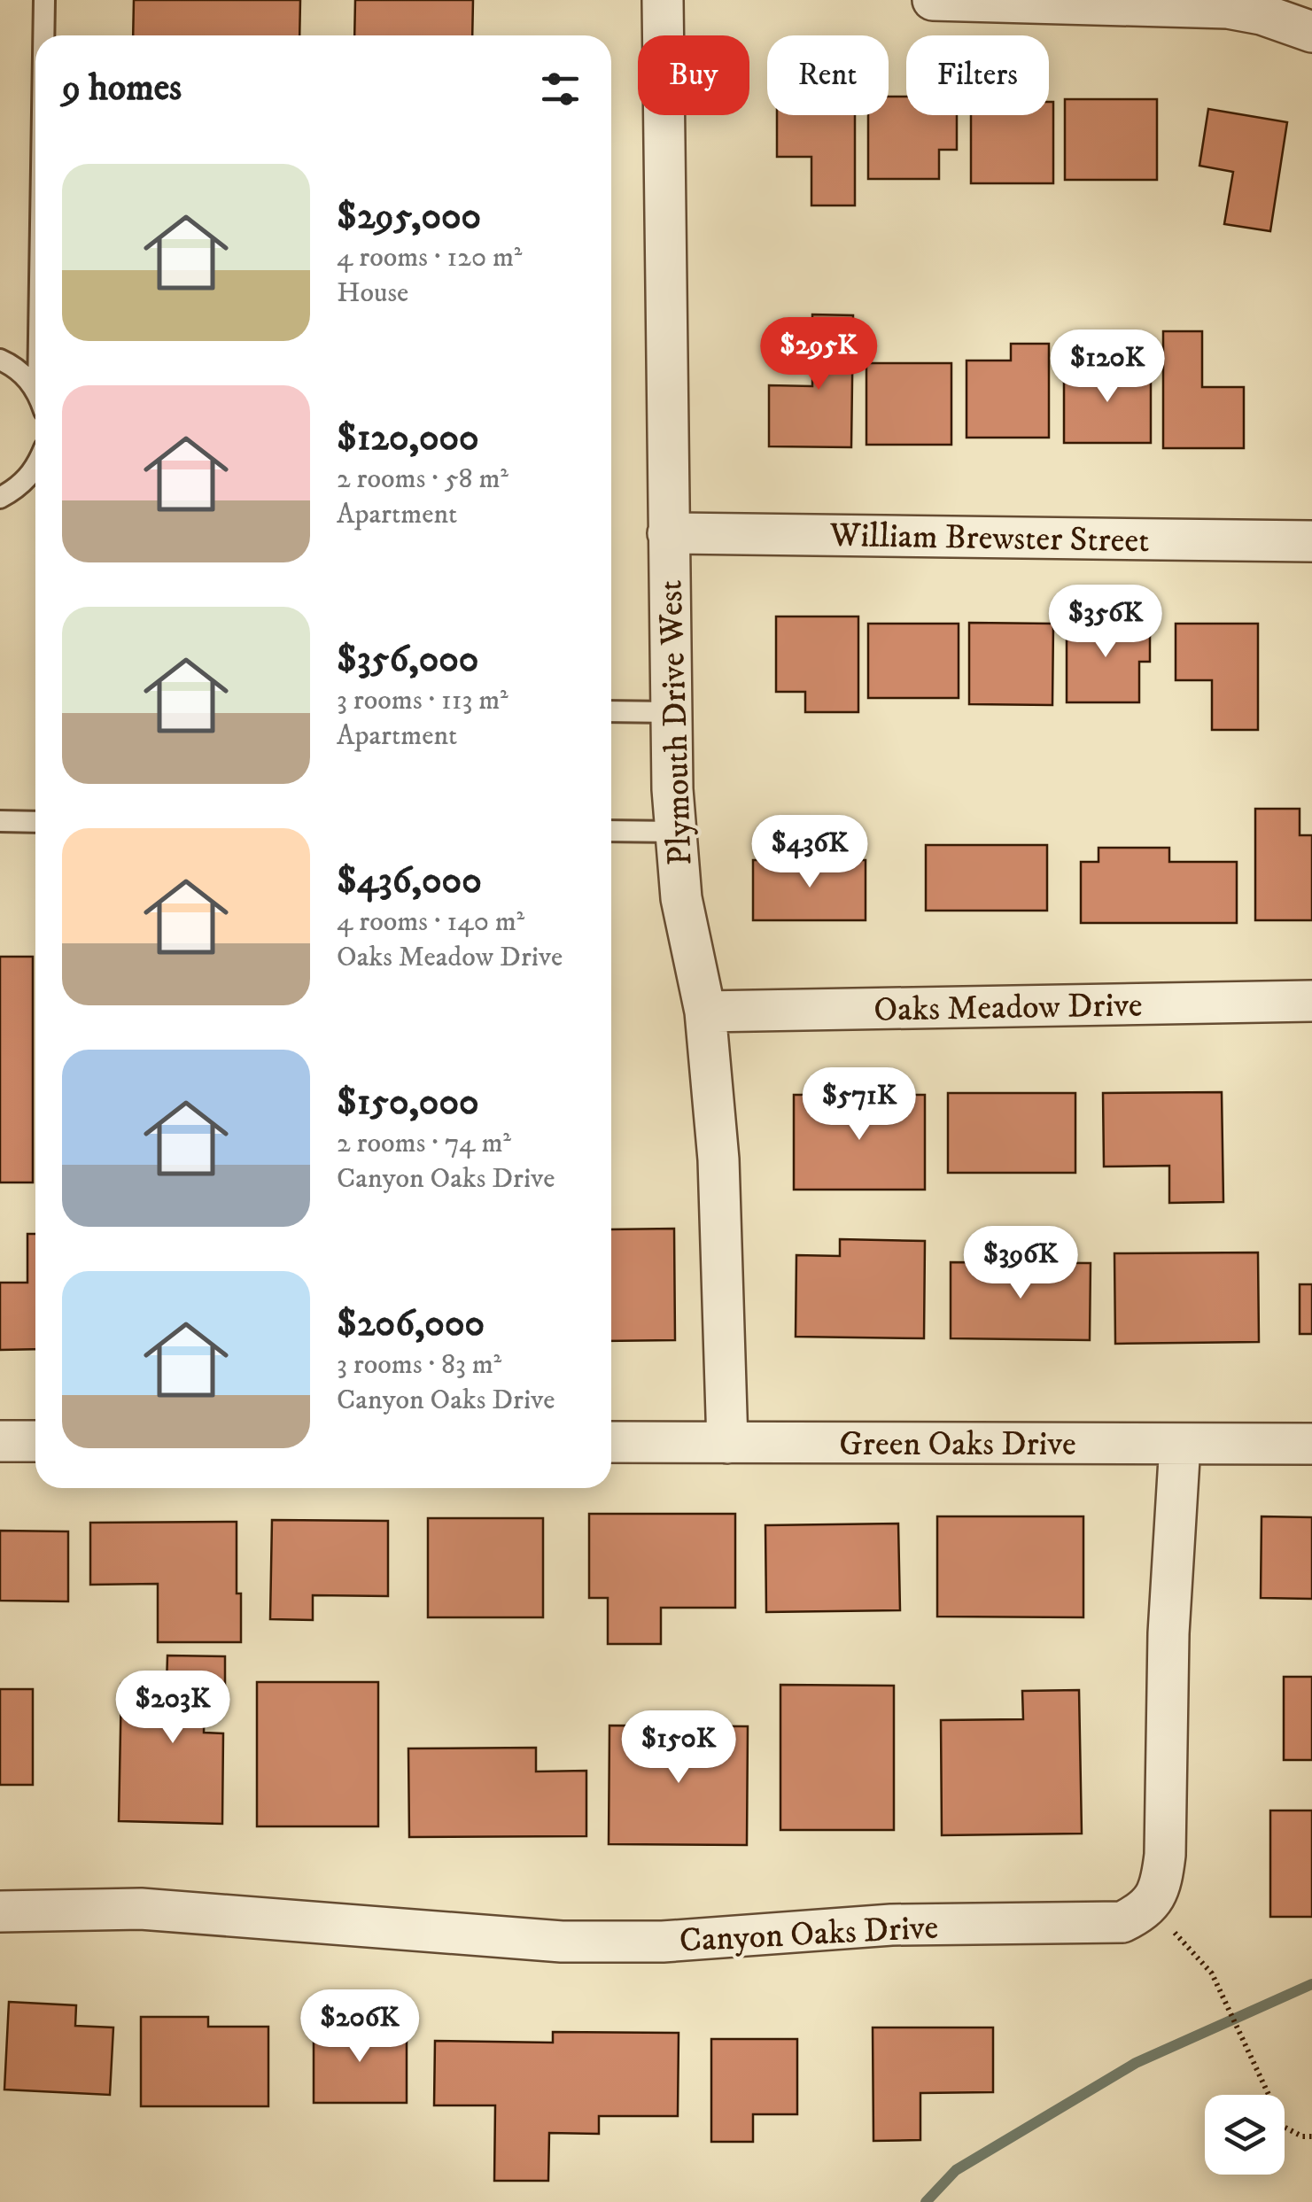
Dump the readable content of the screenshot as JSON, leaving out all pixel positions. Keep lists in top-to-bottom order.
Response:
{
  "streets": {
    "street": [
      "William Brewster Street",
      "Plymouth Drive West",
      "Oaks Meadow Drive",
      "Green Oaks Drive",
      "Canyon Oaks Drive"
    ]
  },
  "crossings": [
    ["William Brewster Street", "Plymouth Drive West"],
    ["Plymouth Drive West", "Oaks Meadow Drive"],
    ["Plymouth Drive West", "Green Oaks Drive"]
  ],
  "page": {
    "chip": ["Buy", "Rent", "Filters"],
    "heading": "9 homes",
    "list": [
      {
        "name": "$295,000",
        "note": "4 rooms · 120 m² · House"
      },
      {
        "name": "$120,000",
        "note": "2 rooms · 58 m² · Apartment"
      },
      {
        "name": "$356,000",
        "note": "3 rooms · 113 m² · Apartment"
      },
      {
        "name": "$436,000",
        "note": "4 rooms · 140 m² · Oaks Meadow Drive"
      },
      {
        "name": "$150,000",
        "note": "2 rooms · 74 m² · Canyon Oaks Drive"
      },
      {
        "name": "$206,000",
        "note": "3 rooms · 83 m² · Canyon Oaks Drive"
      }
    ],
    "price": [
      "$295K",
      "$120K",
      "$356K",
      "$436K",
      "$571K",
      "$396K",
      "$203K",
      "$150K",
      "$206K"
    ]
  }
}
